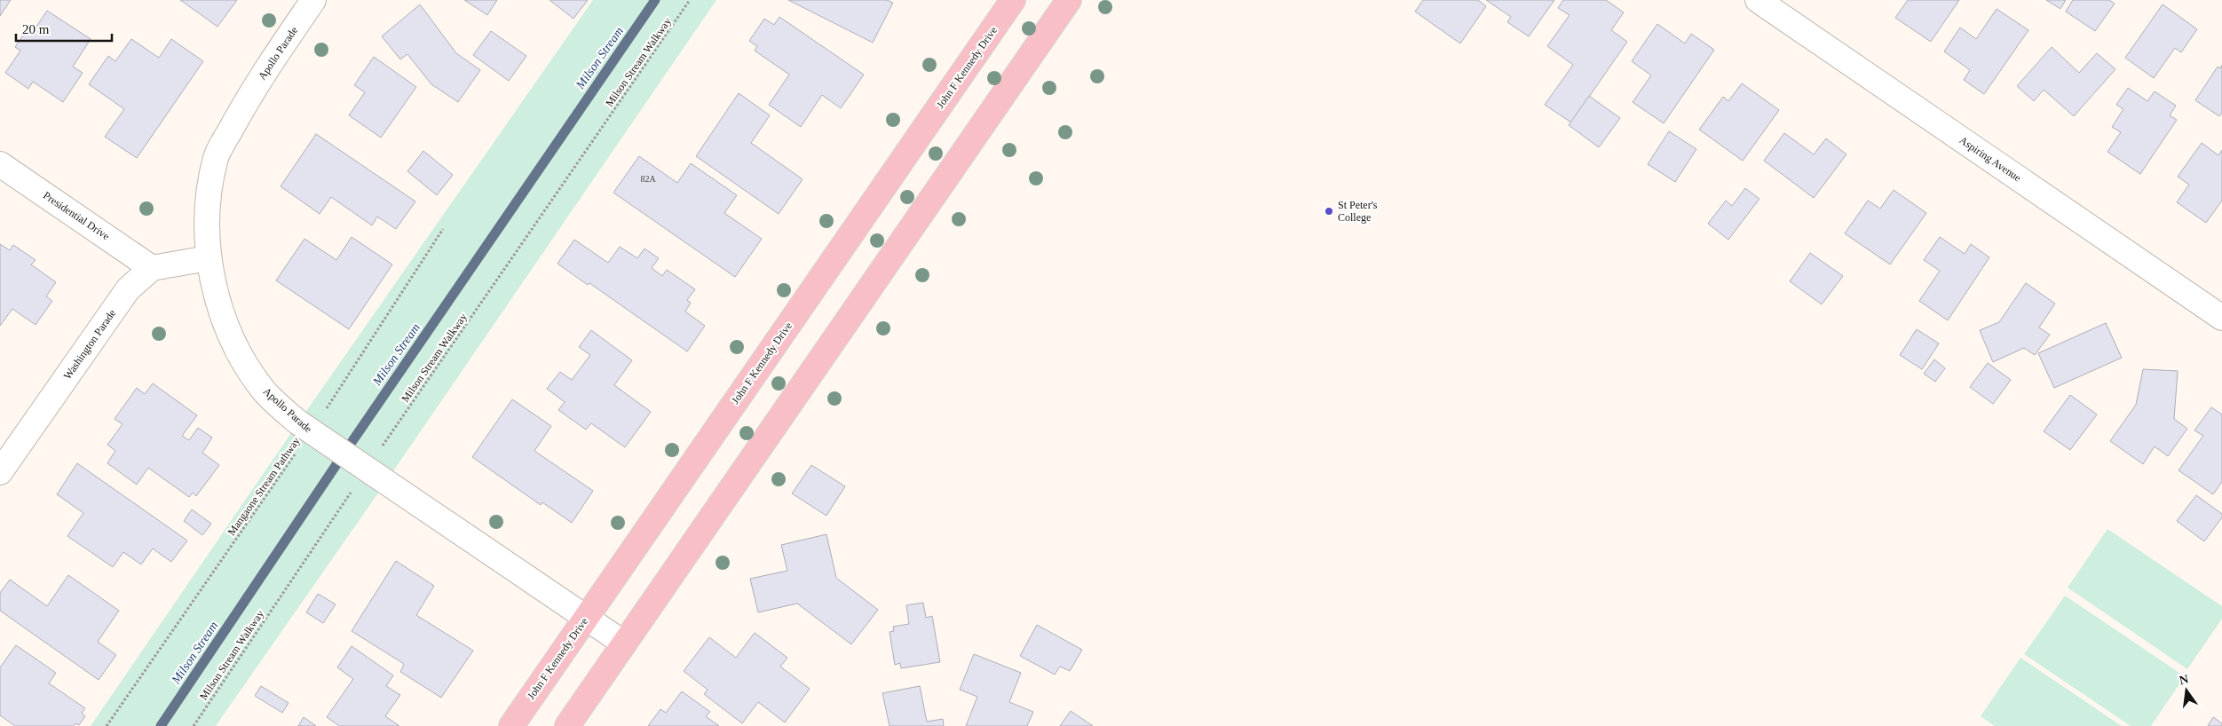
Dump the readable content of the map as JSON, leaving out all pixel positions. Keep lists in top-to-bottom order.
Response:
{
  "streets": {
    "main road": ["John F Kennedy Drive"],
    "street": [
      "Apollo Parade",
      "Aspiring Avenue",
      "Presidential Drive",
      "Washington Parade"
    ],
    "path": ["Milson Stream Walkway", "Mangaone Stream Pathway"]
  },
  "crossings": [
    ["Apollo Parade", "Milson Stream Walkway"],
    ["Apollo Parade", "John F Kennedy Drive"],
    ["Apollo Parade", "Mangaone Stream Pathway"],
    ["Presidential Drive", "Washington Parade"]
  ],
  "water": ["Milson Stream"],
  "places": ["St Peter's College"],
  "house_numbers": ["82A"],
  "scale_bar": "20 m",
  "north": "top"
}
